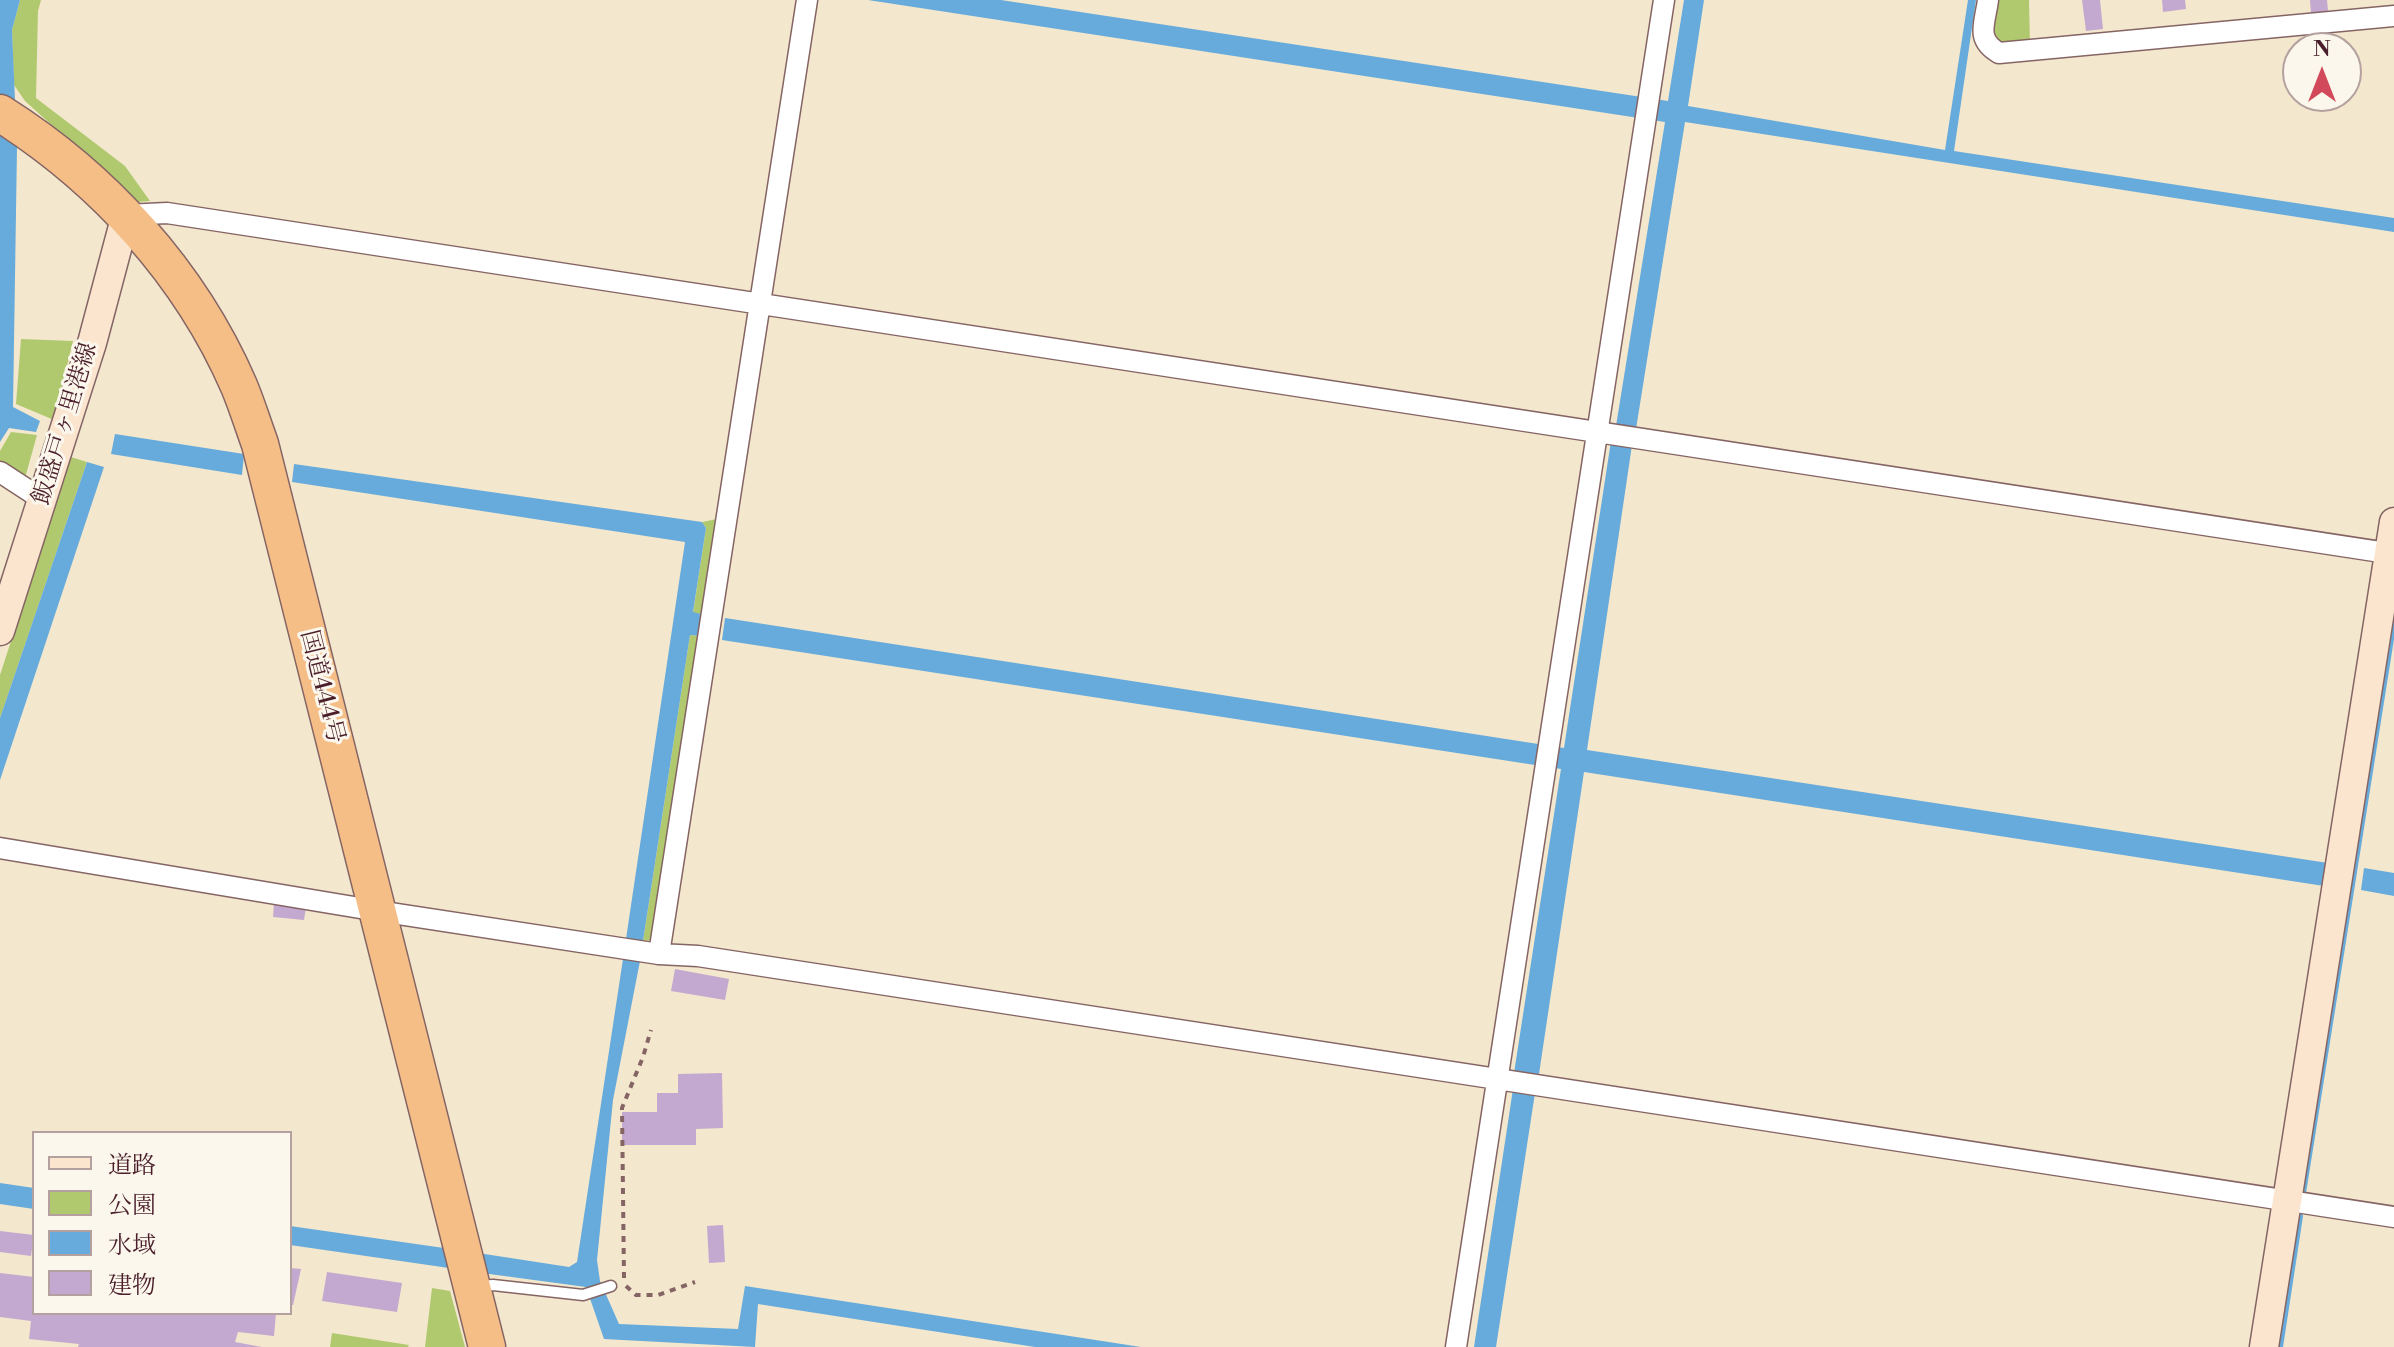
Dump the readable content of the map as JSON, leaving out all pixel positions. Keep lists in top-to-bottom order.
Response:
{
  "streets": {
    "highway": ["国道444号"],
    "street": ["飯盛戸ヶ里港線"]
  },
  "crossings": [
    ["飯盛戸ヶ里港線", "国道444号"]
  ],
  "legend": [
    "道路",
    "公園",
    "水域",
    "建物"
  ],
  "north": "top"
}
